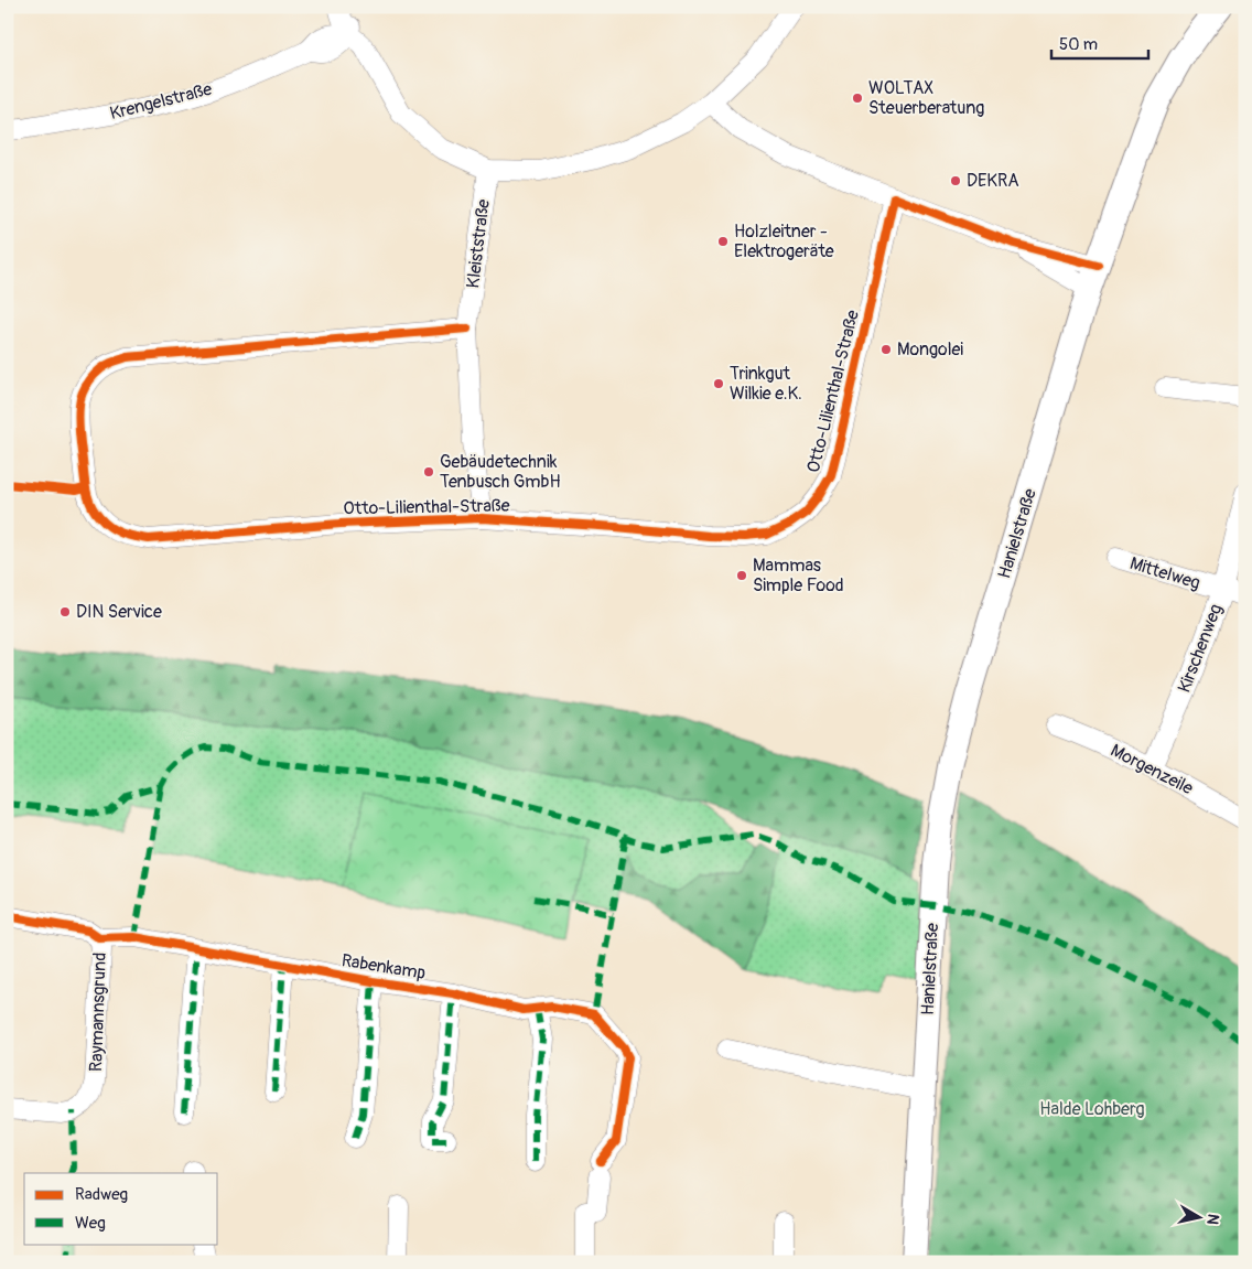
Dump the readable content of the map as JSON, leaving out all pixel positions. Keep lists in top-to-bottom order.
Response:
{
  "streets": {
    "main road": ["Hanielstraße"],
    "street": [
      "Krengelstraße",
      "Kleiststraße",
      "Otto-Lilienthal-Straße",
      "Mittelweg",
      "Kirschenweg",
      "Morgenzeile",
      "Rabenkamp",
      "Raymannsgrund"
    ]
  },
  "crossings": [
    ["Kleiststraße", "Otto-Lilienthal-Straße"],
    ["Mittelweg", "Kirschenweg"],
    ["Kirschenweg", "Morgenzeile"],
    ["Rabenkamp", "Raymannsgrund"]
  ],
  "parks": ["Halde Lohberg"],
  "places": [
    "WOLTAX Steuerberatung",
    "DEKRA",
    "Holzleitner - Elektrogeräte",
    "Mongolei",
    "Trinkgut Wilkie e.K.",
    "Gebäudetechnik Tenbusch GmbH",
    "Mammas Simple Food",
    "DIN Service"
  ],
  "legend": ["Radweg", "Weg"],
  "scale_bar": "50 m",
  "north": "right"
}
